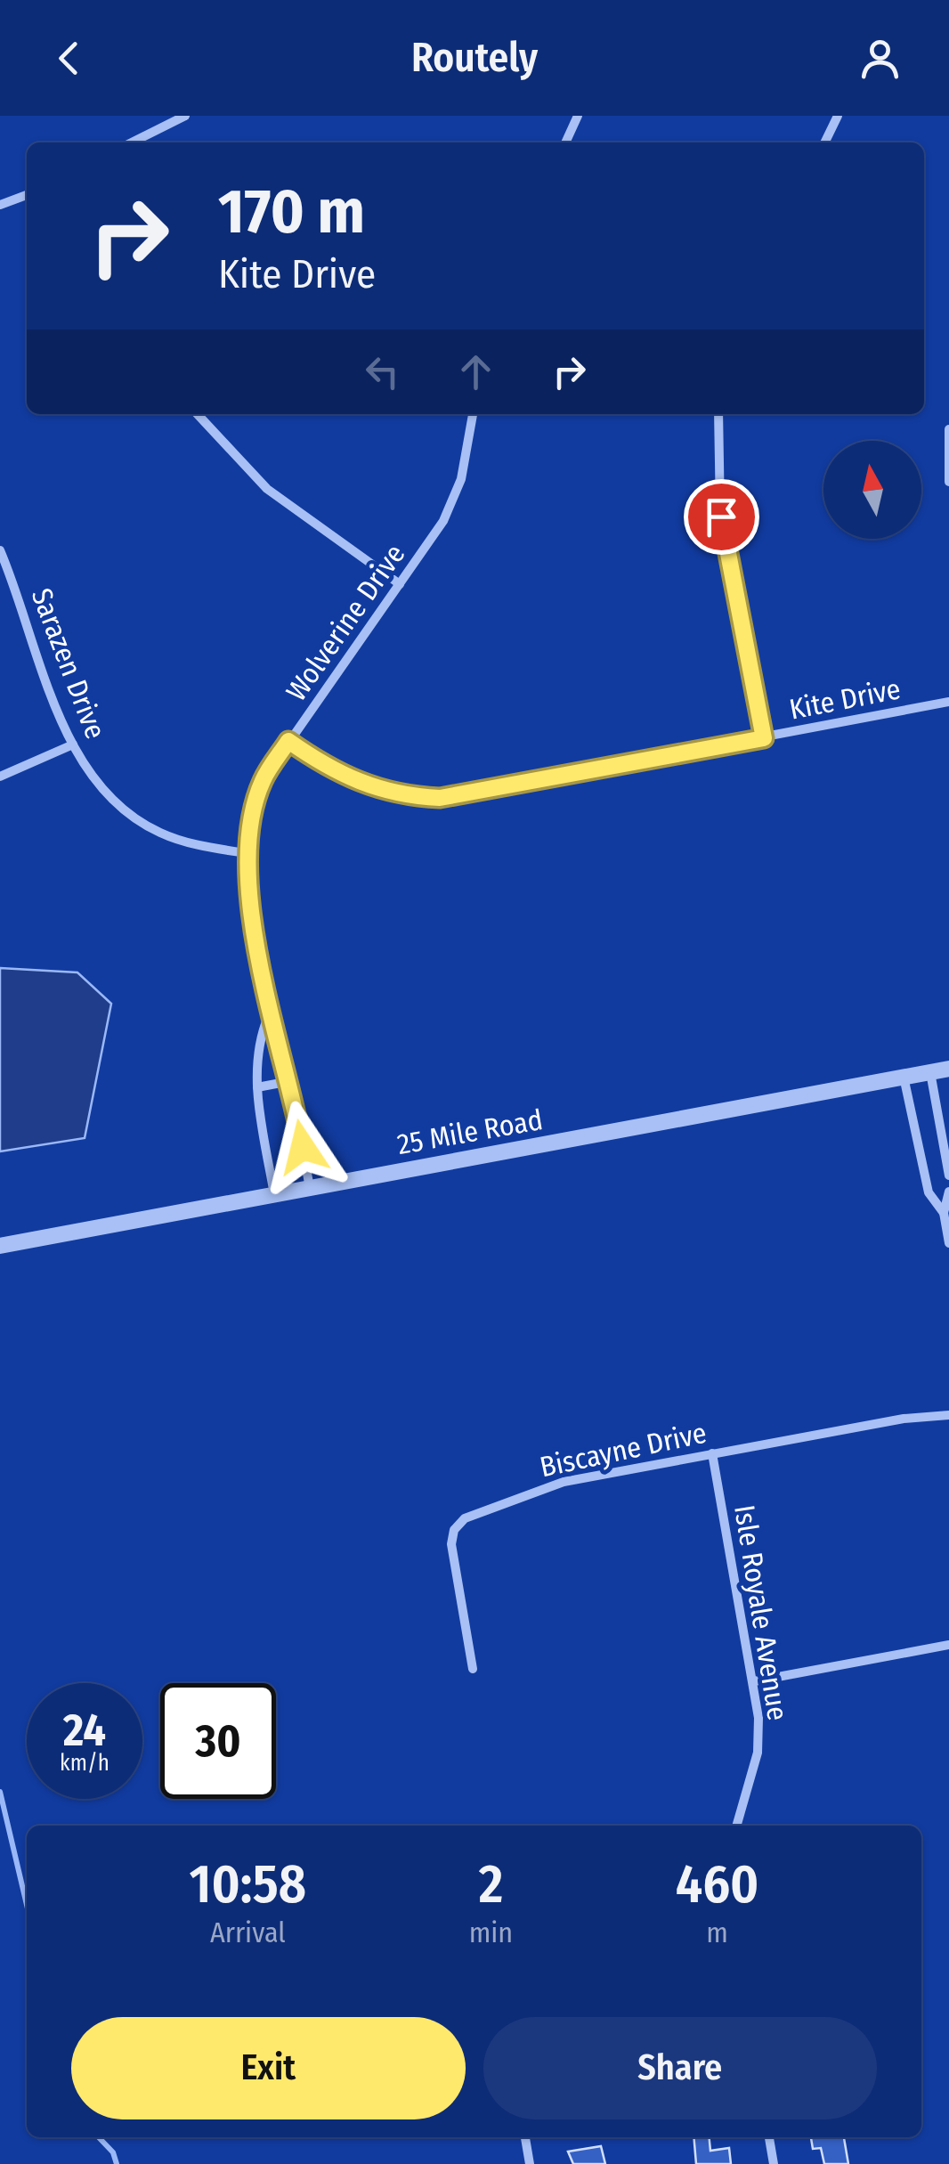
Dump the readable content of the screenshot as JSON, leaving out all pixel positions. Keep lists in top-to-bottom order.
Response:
{
  "streets": {
    "street": [
      "Wolverine Drive",
      "Sarazen Drive",
      "Kite Drive",
      "25 Mile Road",
      "Biscayne Drive",
      "Isle Royale Avenue"
    ]
  },
  "crossings": [
    ["Wolverine Drive", "Sarazen Drive"],
    ["Wolverine Drive", "Kite Drive"],
    ["Wolverine Drive", "25 Mile Road"],
    ["Biscayne Drive", "Isle Royale Avenue"]
  ],
  "north": "top",
  "page": {
    "header": "Routely",
    "turn": ["170 m", "Kite Drive"],
    "speed": "24 km/h",
    "limit": "30",
    "eta": [
      "10:58",
      "Arrival",
      "2",
      "min",
      "460",
      "m"
    ],
    "buttons": ["Exit", "Share"]
  }
}
